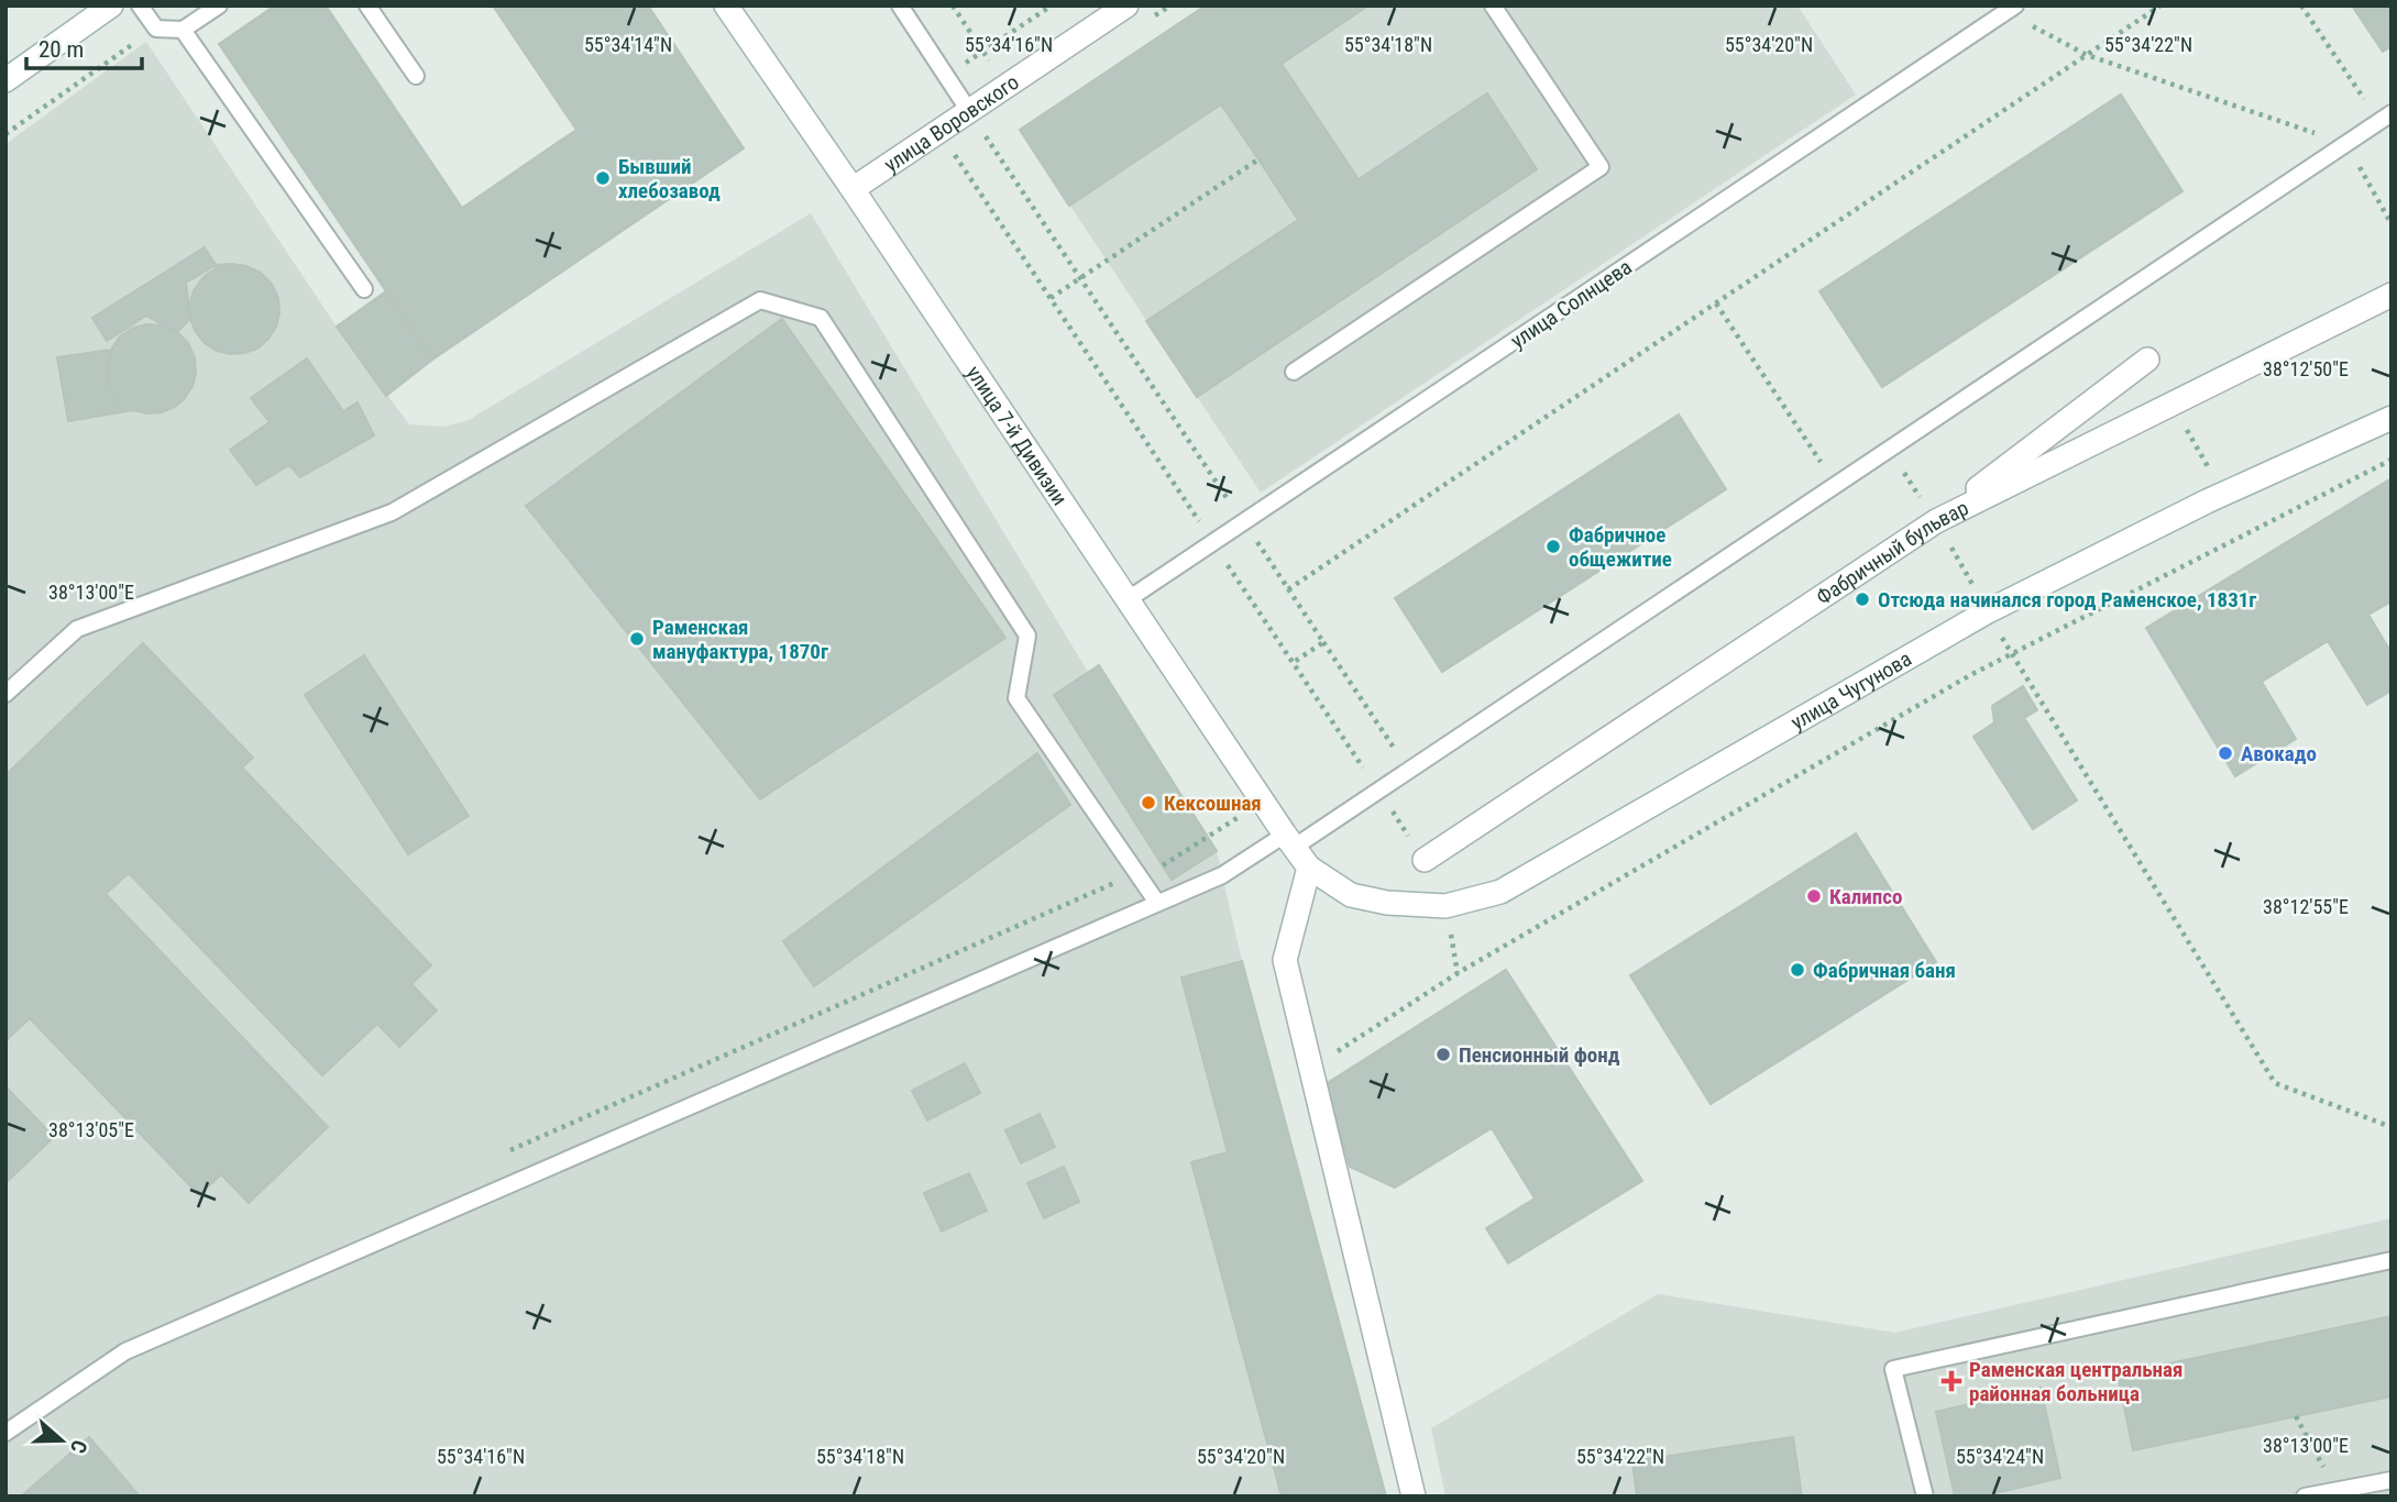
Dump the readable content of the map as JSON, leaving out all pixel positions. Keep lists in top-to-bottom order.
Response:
{
  "streets": {
    "street": [
      "улица Воровского",
      "улица 7-й Дивизии",
      "Фабричный бульвар",
      "улица Чугунова"
    ],
    "lane": ["улица Солнцева"]
  },
  "crossings": [
    ["улица Воровского", "улица 7-й Дивизии"],
    ["улица Солнцева", "улица 7-й Дивизии"],
    ["улица 7-й Дивизии", "улица Чугунова"]
  ],
  "places": {
    "other": [
      "Бывший хлебозавод",
      "Фабричное общежитие",
      "Отсюда начинался город Раменское, 1831г",
      "Раменская мануфактура, 1870г",
      "Авокадо",
      "Кексошная",
      "Калипсо",
      "Фабричная баня",
      "Пенсионный фонд"
    ],
    "health": ["Раменская центральная районная больница"]
  },
  "scale_bar": "20 m",
  "north": "right",
  "coordinates": [
    "55°34'14\"N",
    "55°34'16\"N",
    "55°34'18\"N",
    "55°34'20\"N",
    "55°34'22\"N",
    "38°12'50\"E",
    "38°13'00\"E",
    "38°12'55\"E",
    "38°13'05\"E",
    "55°34'24\"N"
  ]
}
